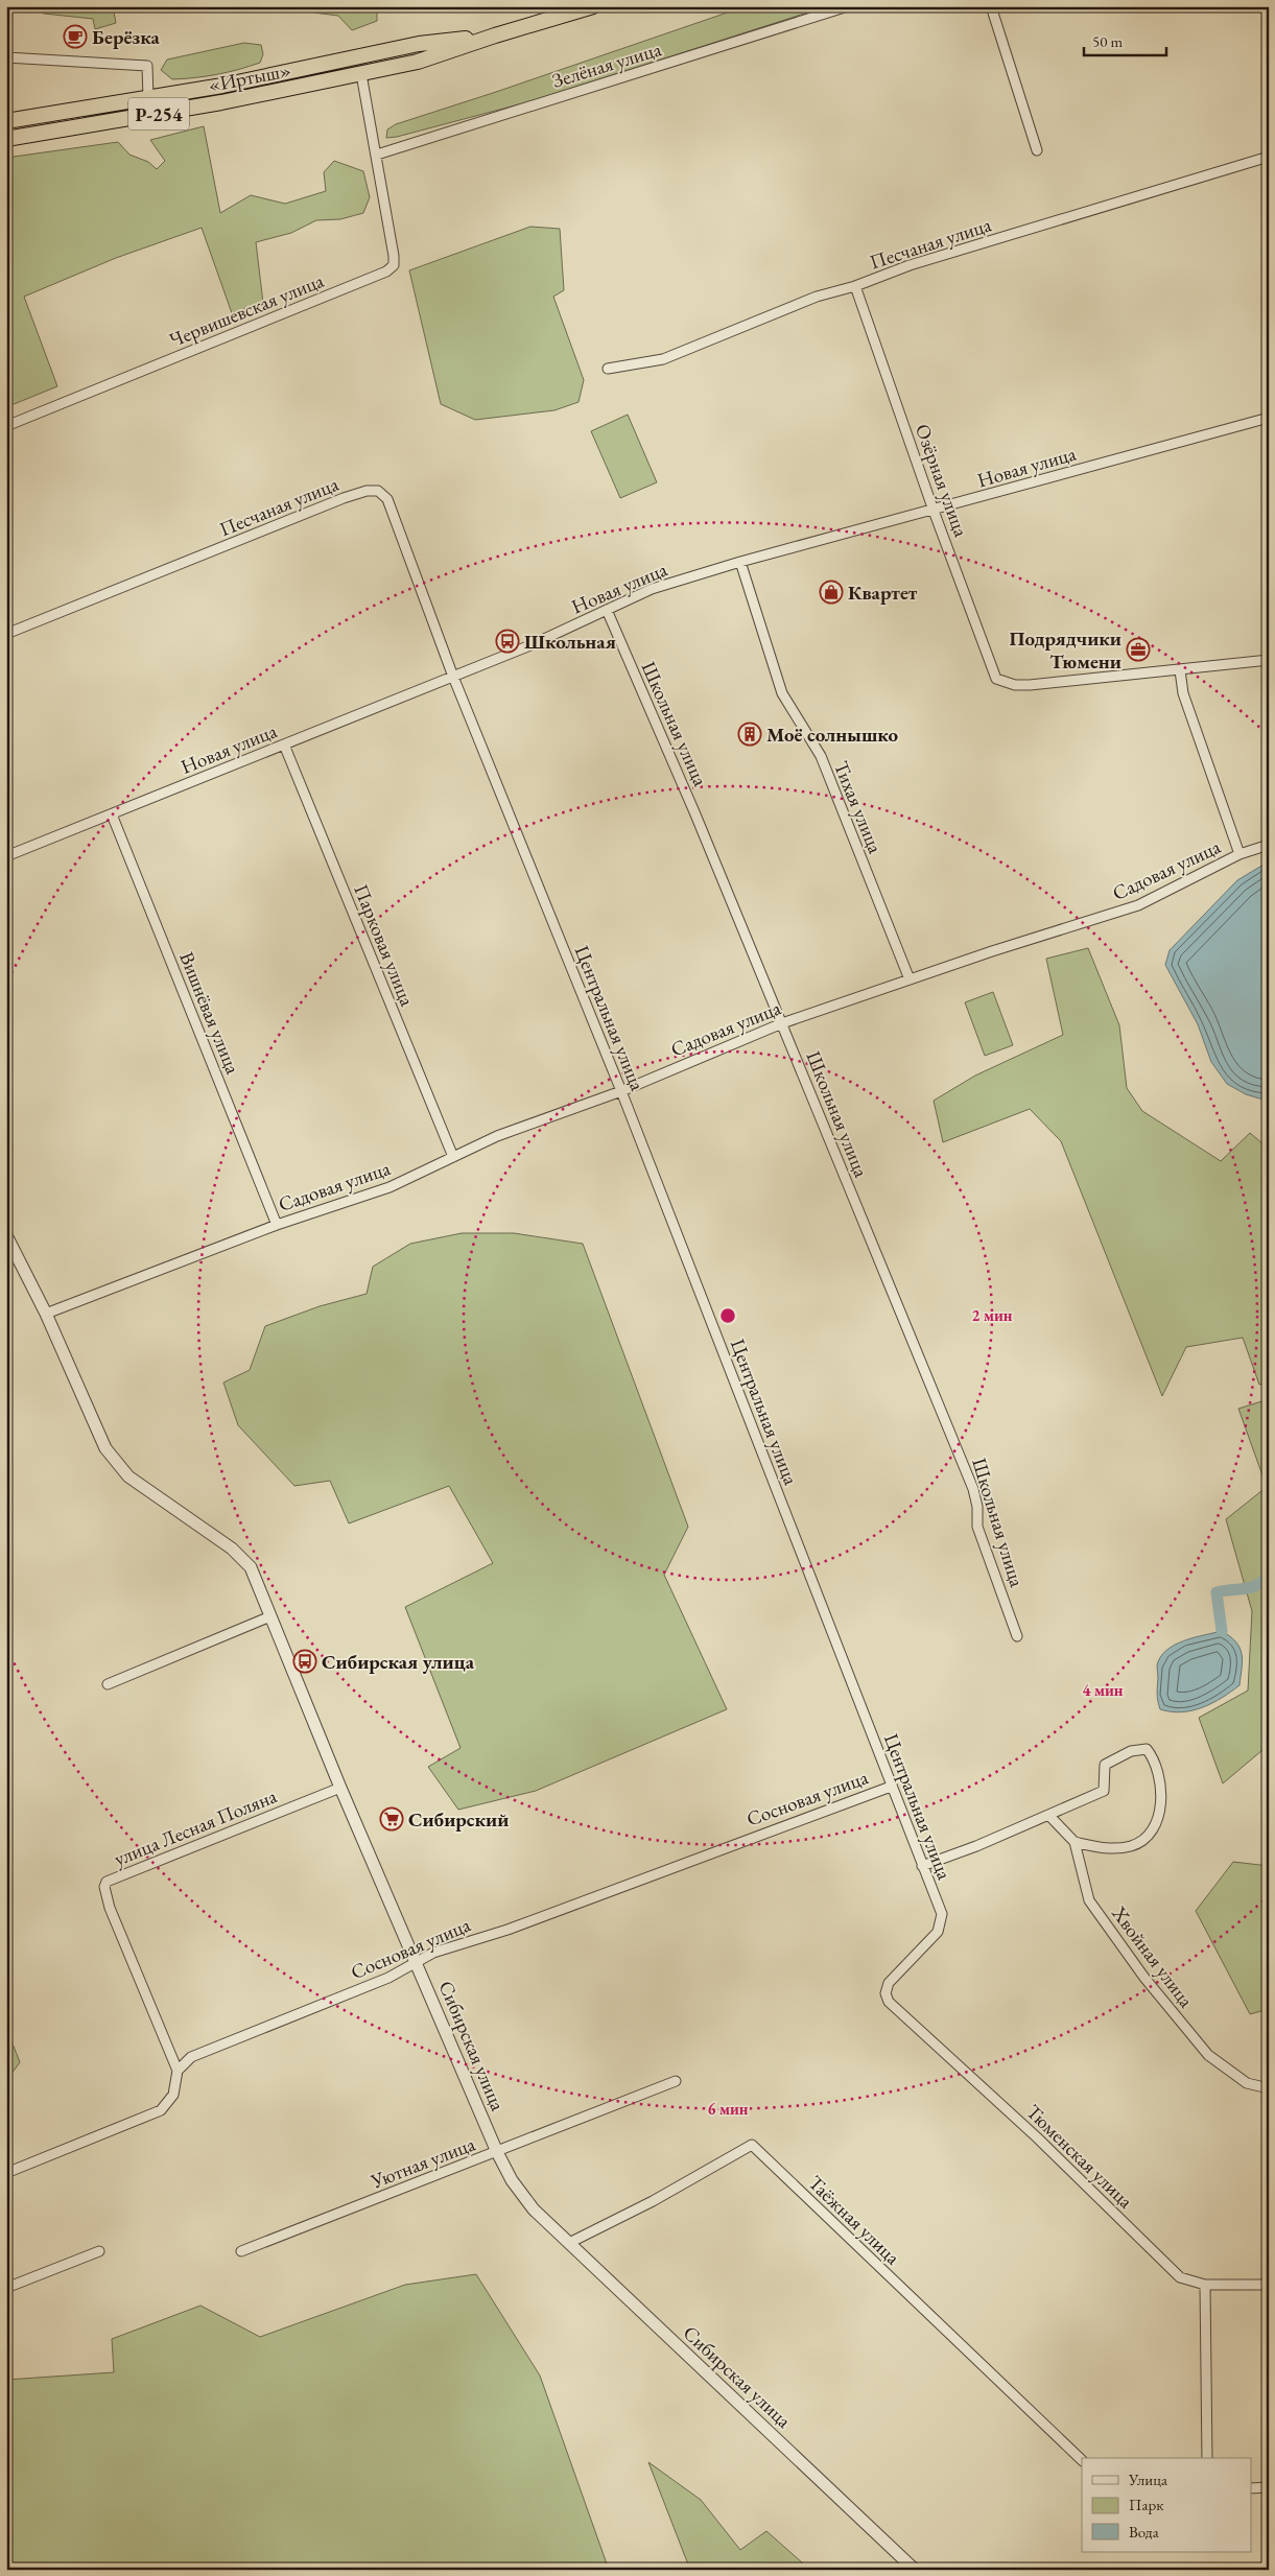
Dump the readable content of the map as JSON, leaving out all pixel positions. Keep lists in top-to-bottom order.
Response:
{
  "streets": {
    "highway": ["«Иртыш»", "Р-254"],
    "street": [
      "Зелёная улица",
      "Песчаная улица",
      "Червишевская улица",
      "Новая улица",
      "Озёрная улица",
      "Школьная улица",
      "Тихая улица",
      "Садовая улица",
      "Парковая улица",
      "Вишнёвая улица",
      "Центральная улица",
      "Сосновая улица",
      "улица Лесная Поляна",
      "Хвойная улица",
      "Сибирская улица",
      "Тюменская улица",
      "Уютная улица",
      "Таёжная улица"
    ]
  },
  "crossings": [
    ["Зелёная улица", "Червишевская улица"],
    ["«Иртыш»", "Червишевская улица"],
    ["Песчаная улица", "Новая улица"],
    ["Песчаная улица", "Озёрная улица"],
    ["Песчаная улица", "Центральная улица"],
    ["Новая улица", "Озёрная улица"],
    ["Новая улица", "Школьная улица"],
    ["Новая улица", "Тихая улица"],
    ["Новая улица", "Парковая улица"],
    ["Новая улица", "Вишнёвая улица"],
    ["Новая улица", "Центральная улица"],
    ["Озёрная улица", "Садовая улица"],
    ["Школьная улица", "Садовая улица"],
    ["Тихая улица", "Садовая улица"],
    ["Садовая улица", "Парковая улица"],
    ["Садовая улица", "Вишнёвая улица"],
    ["Садовая улица", "Центральная улица"],
    ["Садовая улица", "Сибирская улица"],
    ["Центральная улица", "Сосновая улица"],
    ["Центральная улица", "Тюменская улица"],
    ["Сосновая улица", "улица Лесная Поляна"],
    ["Сосновая улица", "Сибирская улица"],
    ["улица Лесная Поляна", "Сибирская улица"],
    ["Сибирская улица", "Уютная улица"],
    ["Сибирская улица", "Таёжная улица"]
  ],
  "places": {
    "cafe": ["Берёзка"],
    "shop": ["Квартет"],
    "bus stop": ["Школьная", "Сибирская улица"],
    "office": ["Подрядчики Тюмени"],
    "building": ["Моё солнышко"],
    "supermarket": ["Сибирский"]
  },
  "legend": ["Улица", "Парк", "Вода"],
  "scale_bar": "50 m",
  "rings": ["2 мин", "4 мин", "6 мин"]
}
